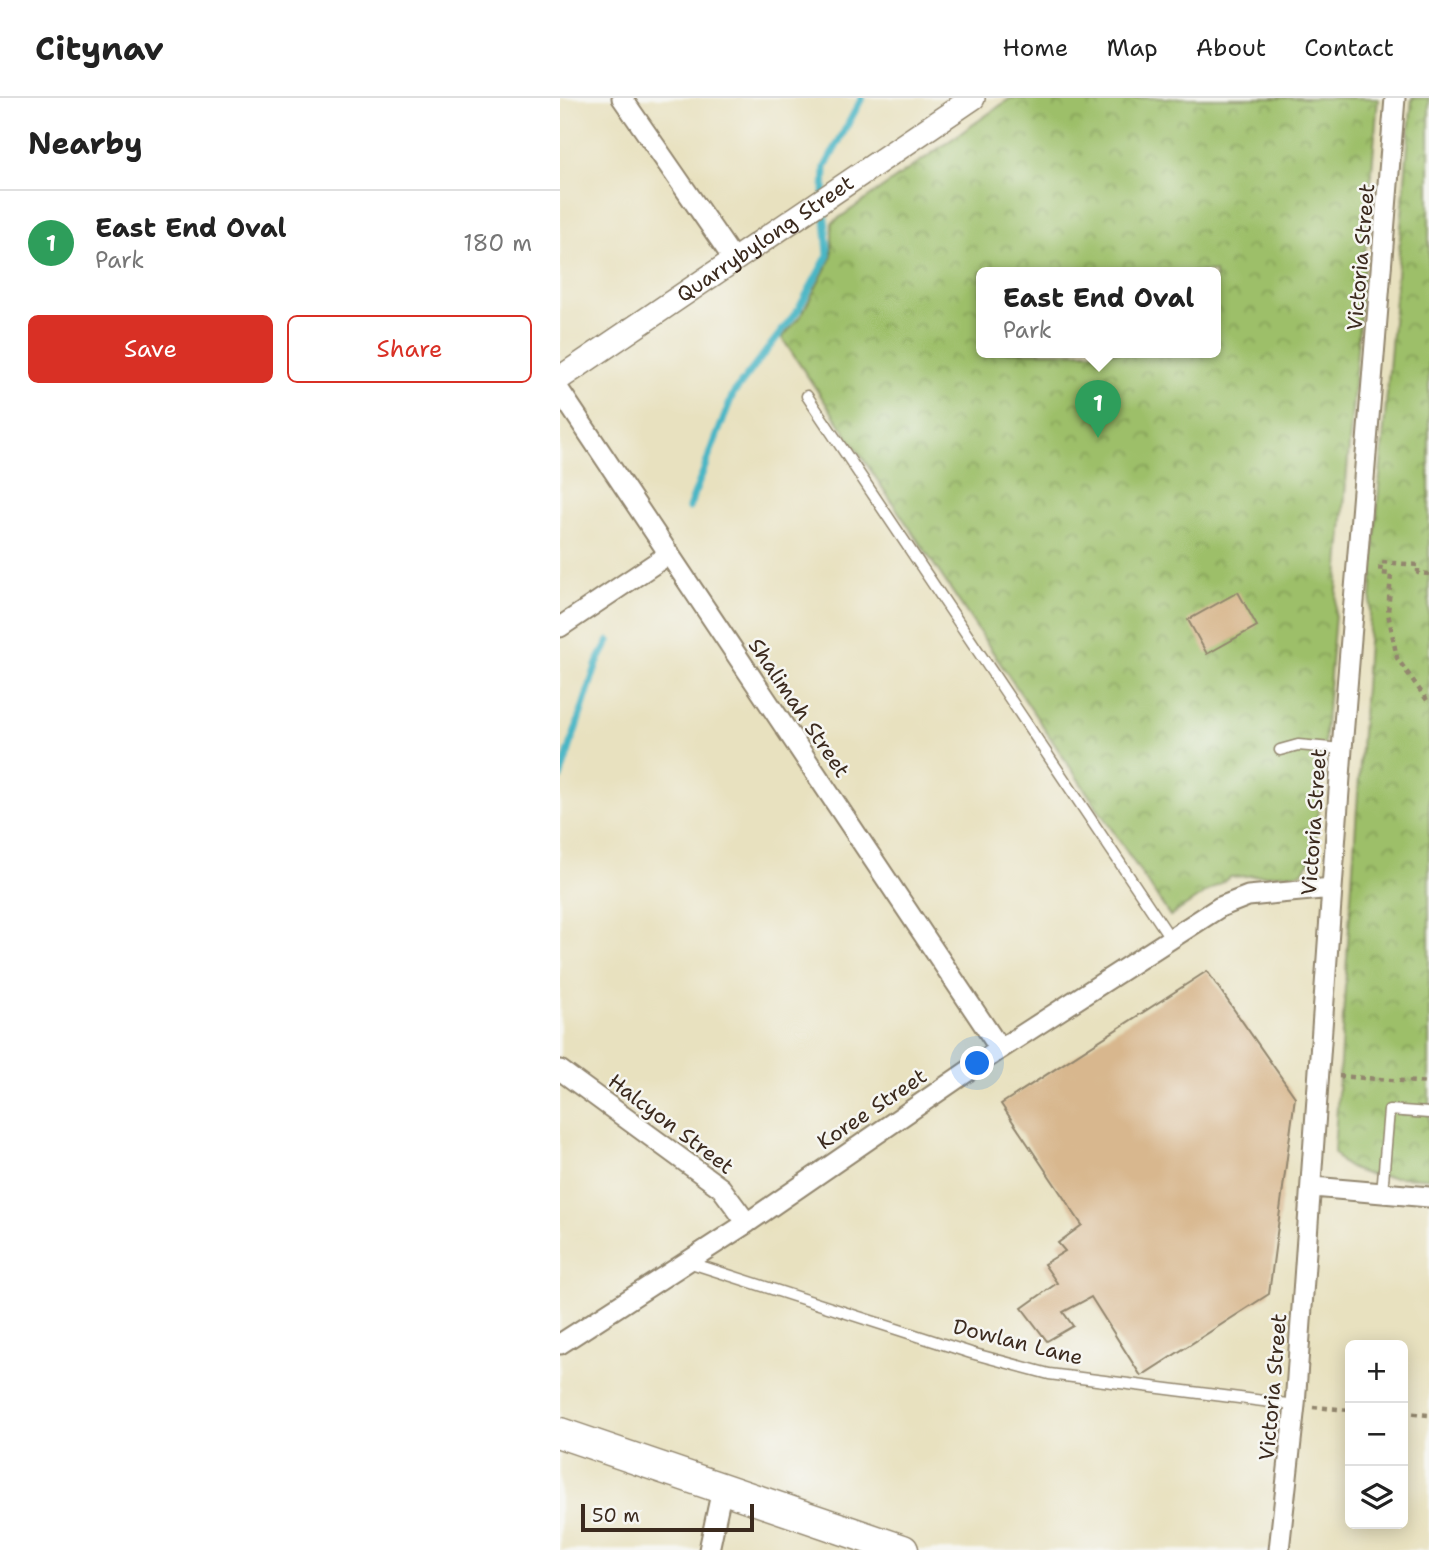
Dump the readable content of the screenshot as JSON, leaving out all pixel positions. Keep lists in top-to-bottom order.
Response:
{
  "streets": {
    "street": [
      "Quarrybylong Street",
      "Victoria Street",
      "Shalimah Street",
      "Koree Street",
      "Halcyon Street"
    ],
    "lane": ["Dowlan Lane"]
  },
  "crossings": [
    ["Victoria Street", "Koree Street"],
    ["Victoria Street", "Dowlan Lane"],
    ["Shalimah Street", "Koree Street"],
    ["Koree Street", "Halcyon Street"],
    ["Koree Street", "Dowlan Lane"]
  ],
  "scale_bar": "50 m",
  "page": {
    "header": "Citynav",
    "nav": [
      "Home",
      "Map",
      "About",
      "Contact"
    ],
    "heading": "Nearby",
    "list": [
      {
        "mark": "1",
        "name": "East End Oval",
        "note": "Park",
        "value": "180 m"
      }
    ],
    "popup": ["East End Oval", "Park"],
    "buttons": ["Save", "Share"],
    "pins": "1",
    "map_buttons": ["+", "−"],
    "scale": "50 m"
  }
}
